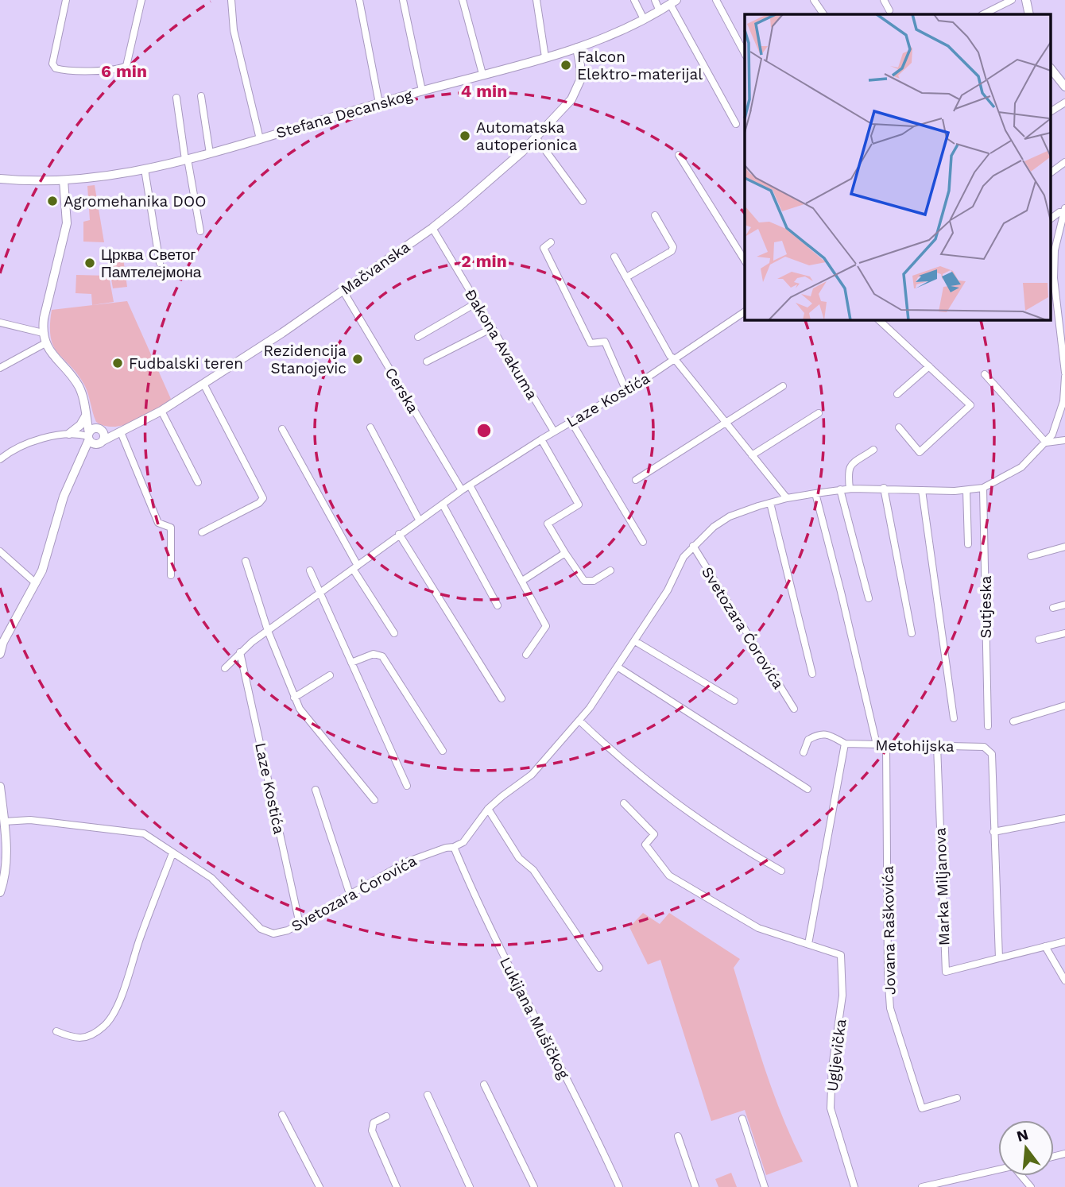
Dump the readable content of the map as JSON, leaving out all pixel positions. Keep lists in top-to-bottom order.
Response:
{
  "streets": {
    "street": [
      "Stefana Decanskog",
      "Mačvanska",
      "Đakona Avakuma",
      "Cerska",
      "Laze Kostića",
      "Sutjeska",
      "Svetozara Ćorovića",
      "Metohijska",
      "Marka Miljanova",
      "Jovana Raškovića",
      "Lukijana Mušičkog",
      "Ugljevička"
    ]
  },
  "crossings": [
    ["Stefana Decanskog", "Mačvanska"],
    ["Mačvanska", "Đakona Avakuma"],
    ["Mačvanska", "Cerska"],
    ["Đakona Avakuma", "Laze Kostića"],
    ["Cerska", "Laze Kostića"],
    ["Laze Kostića", "Svetozara Ćorovića"],
    ["Sutjeska", "Svetozara Ćorovića"],
    ["Svetozara Ćorovića", "Lukijana Mušičkog"],
    ["Metohijska", "Marka Miljanova"],
    ["Metohijska", "Jovana Raškovića"]
  ],
  "places": [
    "Falcon Elektro-materijal",
    "Automatska autoperionica",
    "Agromehanika DOO",
    "Црква Светог Памтелејмона",
    "Rezidencija Stanojevic",
    "Fudbalski teren"
  ],
  "north": "top",
  "rings": ["6 min", "4 min", "2 min"]
}
